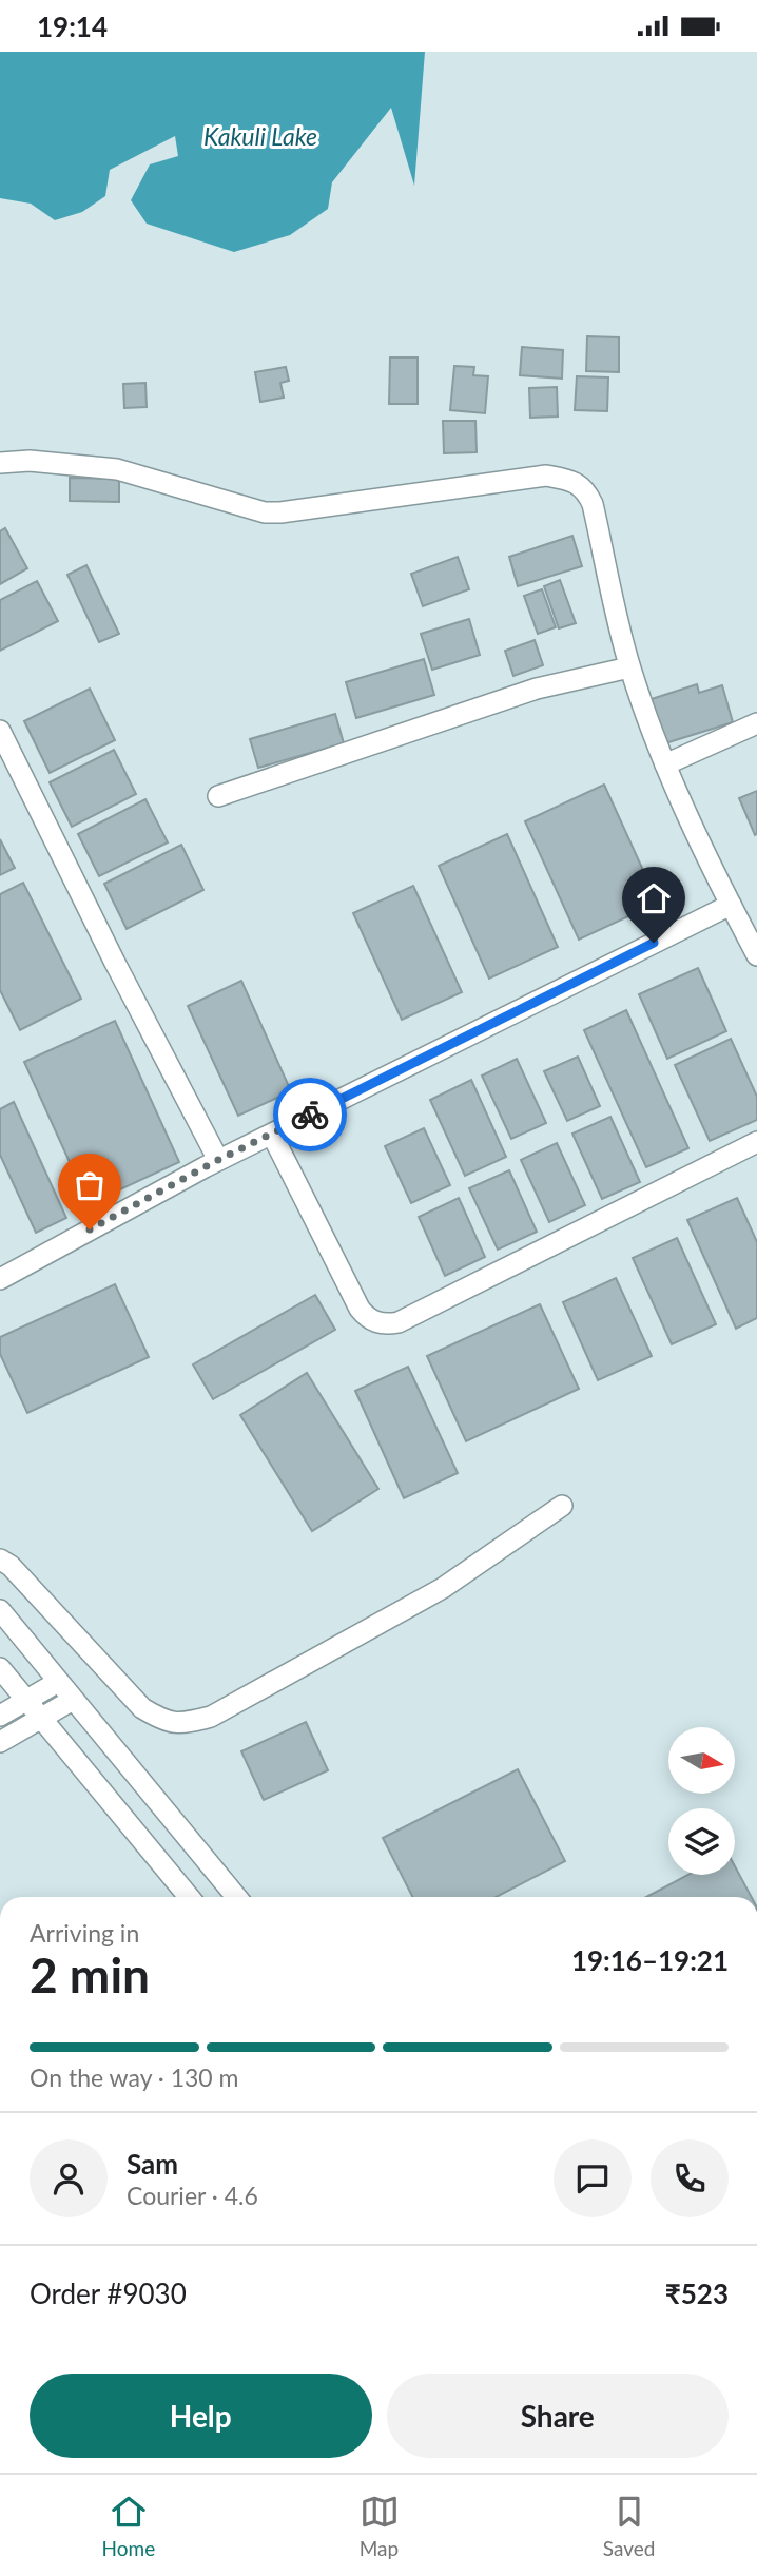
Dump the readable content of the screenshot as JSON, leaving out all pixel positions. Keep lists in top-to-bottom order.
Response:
{
  "water": ["Kakuli Lake"],
  "north": "right",
  "page": {
    "status": "19:14",
    "heading": ["2 min", "Arriving in", "19:16–19:21"],
    "panel": [
      "Sam",
      "Courier · 4.6",
      "Order #9030",
      "₹523"
    ],
    "bar": "On the way · 130 m",
    "buttons": ["Help", "Share"],
    "tabs": ["Home", "Map", "Saved"]
  }
}
